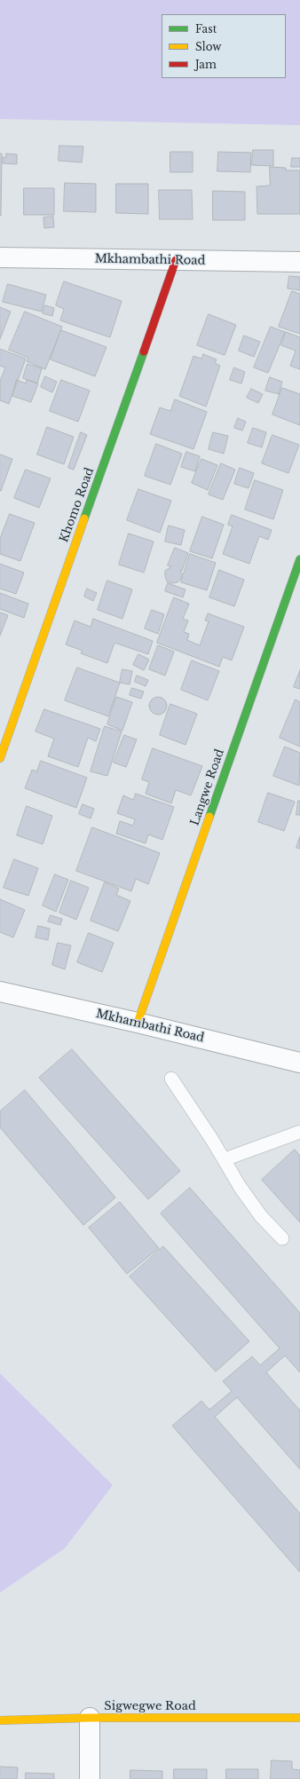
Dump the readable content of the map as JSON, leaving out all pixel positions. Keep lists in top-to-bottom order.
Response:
{
  "streets": {
    "street": [
      "Mkhambathi Road",
      "Khomo Road",
      "Langwe Road",
      "Sigwegwe Road"
    ]
  },
  "crossings": [
    ["Mkhambathi Road", "Khomo Road"],
    ["Mkhambathi Road", "Langwe Road"]
  ],
  "legend": ["Fast", "Slow", "Jam"]
}
